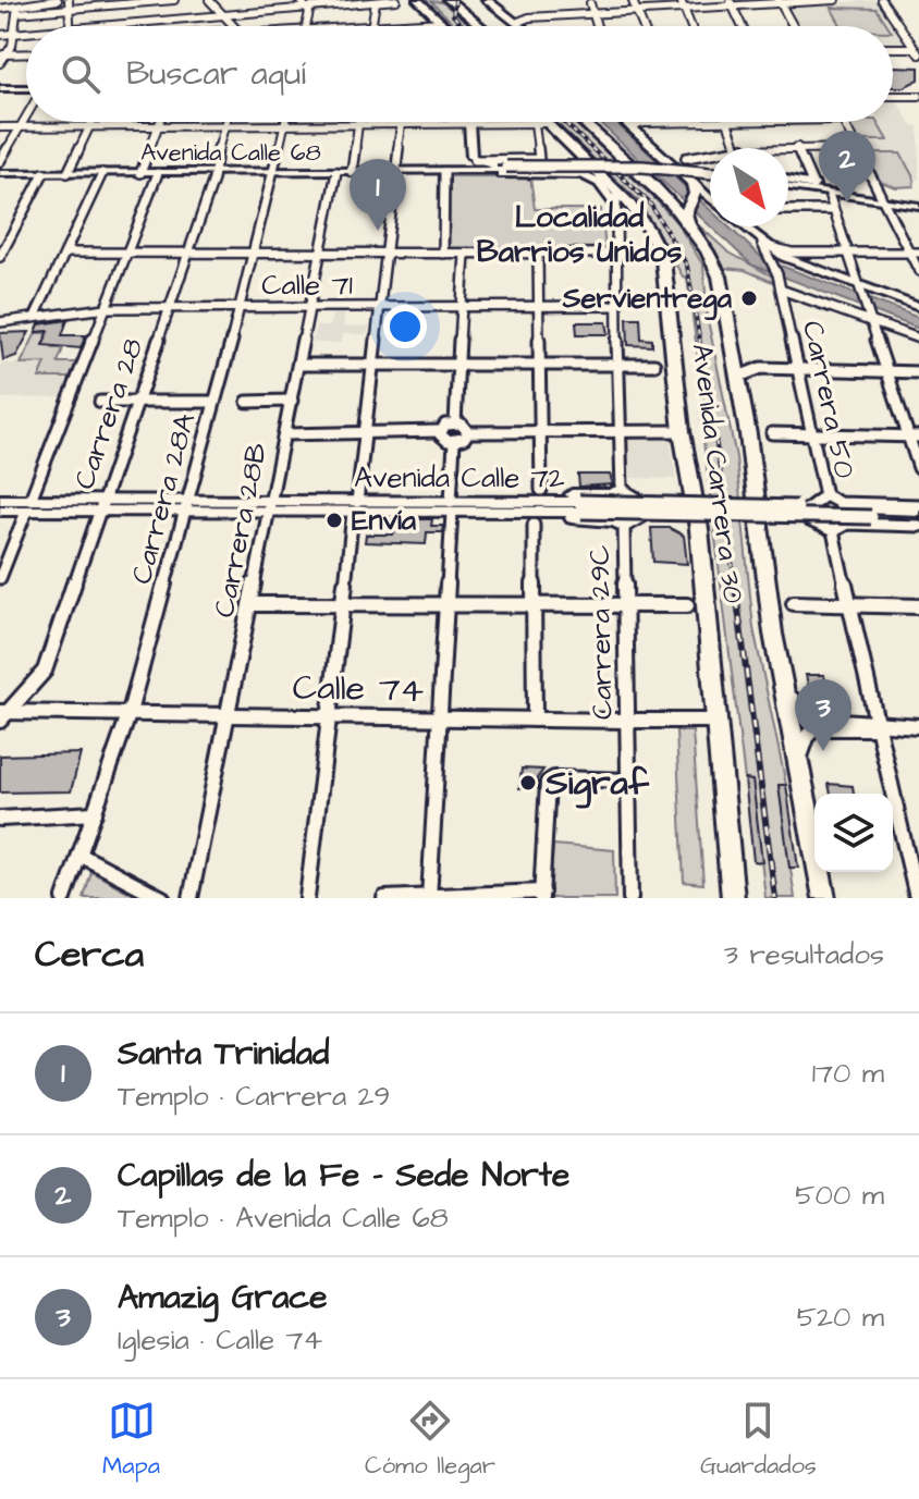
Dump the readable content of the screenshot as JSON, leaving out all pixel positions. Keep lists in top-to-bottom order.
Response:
{
  "streets": {
    "highway": ["Avenida Carrera 30"],
    "main road": ["Avenida Calle 68", "Avenida Calle 72"],
    "street": [
      "Calle 71",
      "Carrera 50",
      "Carrera 28",
      "Carrera 28A",
      "Carrera 28B",
      "Carrera 29C",
      "Calle 74"
    ]
  },
  "crossings": [
    ["Avenida Calle 68", "Carrera 28"],
    ["Avenida Calle 68", "Carrera 28A"],
    ["Avenida Calle 68", "Carrera 28B"],
    ["Calle 71", "Carrera 28"],
    ["Calle 71", "Carrera 28A"],
    ["Calle 71", "Carrera 28B"],
    ["Carrera 28", "Avenida Calle 72"],
    ["Carrera 28", "Calle 74"],
    ["Avenida Carrera 30", "Calle 74"],
    ["Avenida Calle 72", "Carrera 28A"],
    ["Avenida Calle 72", "Carrera 28B"],
    ["Carrera 28A", "Calle 74"],
    ["Carrera 28B", "Calle 74"],
    ["Carrera 29C", "Calle 74"]
  ],
  "districts": ["Localidad Barrios Unidos"],
  "places": ["Servientrega", "Envía", "Sigraf"],
  "north": "bottom right",
  "page": {
    "search": "Buscar aquí",
    "pins": ["2", "1", "3"],
    "heading": ["Cerca", "3 resultados"],
    "list": [
      {
        "mark": "1",
        "name": "Santa Trinidad",
        "note": "Templo · Carrera 29",
        "value": "170 m"
      },
      {
        "mark": "2",
        "name": "Capillas de la Fe - Sede Norte",
        "note": "Templo · Avenida Calle 68",
        "value": "500 m"
      },
      {
        "mark": "3",
        "name": "Amazig Grace",
        "note": "Iglesia · Calle 74",
        "value": "520 m"
      }
    ],
    "nav": ["Mapa", "Cómo llegar", "Guardados"]
  }
}
